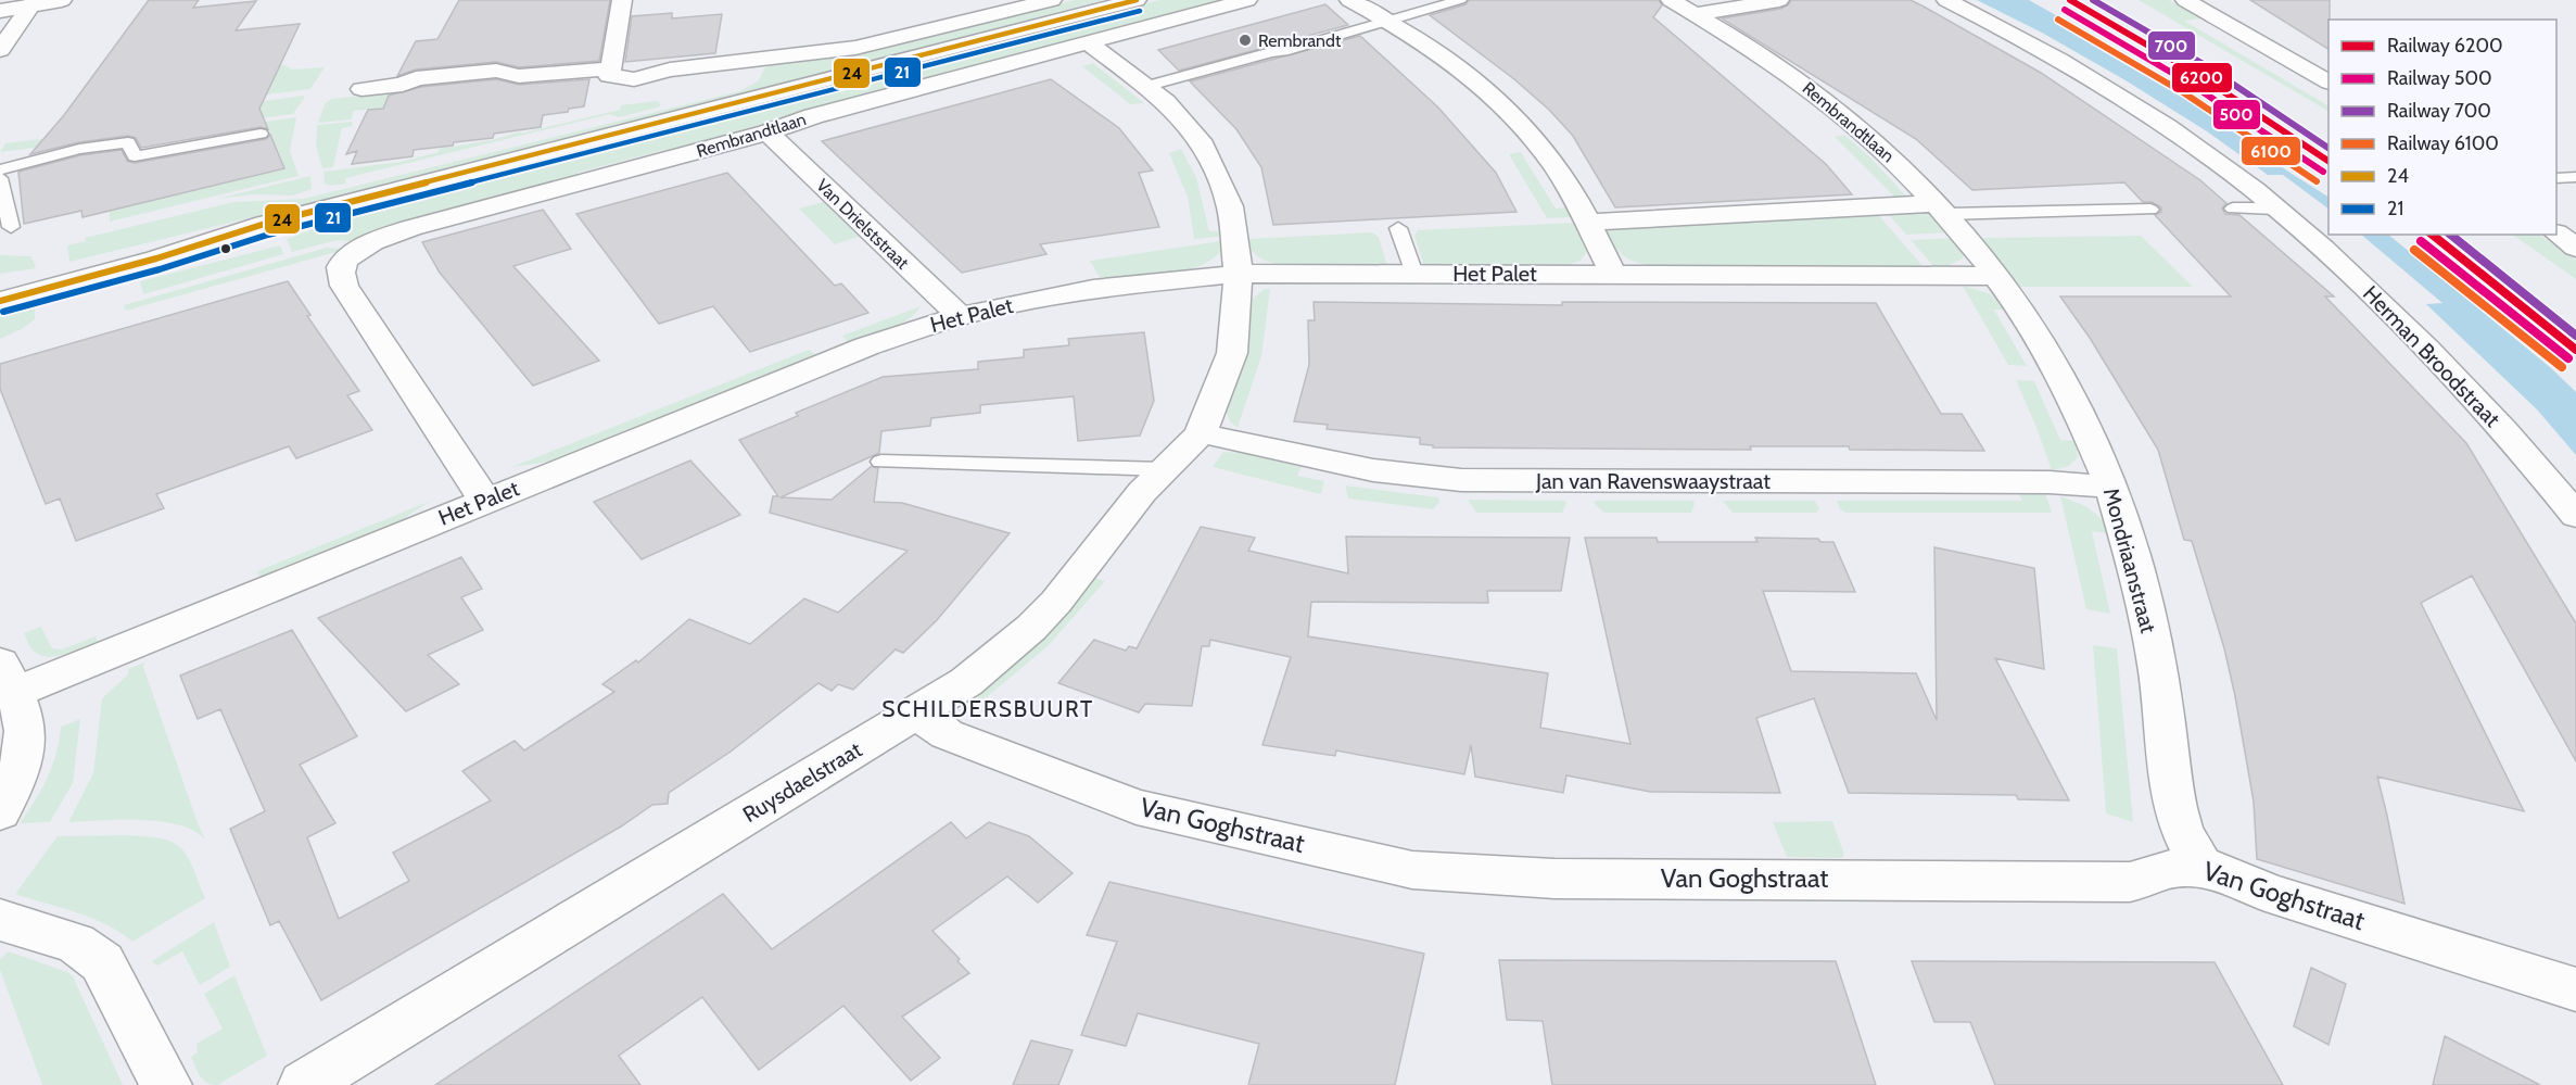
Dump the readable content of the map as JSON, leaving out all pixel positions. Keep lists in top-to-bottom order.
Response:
{
  "streets": {
    "street": [
      "Rembrandtlaan",
      "Van Drielststraat",
      "Het Palet",
      "Herman Broodstraat",
      "Jan van Ravenswaaystraat",
      "Mondriaanstraat",
      "Ruysdaelstraat",
      "Van Goghstraat"
    ]
  },
  "crossings": [
    ["Rembrandtlaan", "Van Drielststraat"],
    ["Rembrandtlaan", "Het Palet"],
    ["Rembrandtlaan", "Mondriaanstraat"],
    ["Rembrandtlaan", "Ruysdaelstraat"],
    ["Van Drielststraat", "Het Palet"],
    ["Het Palet", "Mondriaanstraat"],
    ["Het Palet", "Ruysdaelstraat"],
    ["Jan van Ravenswaaystraat", "Mondriaanstraat"],
    ["Jan van Ravenswaaystraat", "Ruysdaelstraat"],
    ["Mondriaanstraat", "Van Goghstraat"],
    ["Ruysdaelstraat", "Van Goghstraat"]
  ],
  "districts": ["SCHILDERSBUURT"],
  "places": ["Rembrandt"],
  "lines": [
    "rail line 6200",
    "rail line 700",
    "transit line 24",
    "rail line 500",
    "transit line 21",
    "rail line 6100"
  ],
  "legend": [
    "Railway 6200",
    "Railway 500",
    "Railway 700",
    "Railway 6100",
    "24",
    "21"
  ]
}
